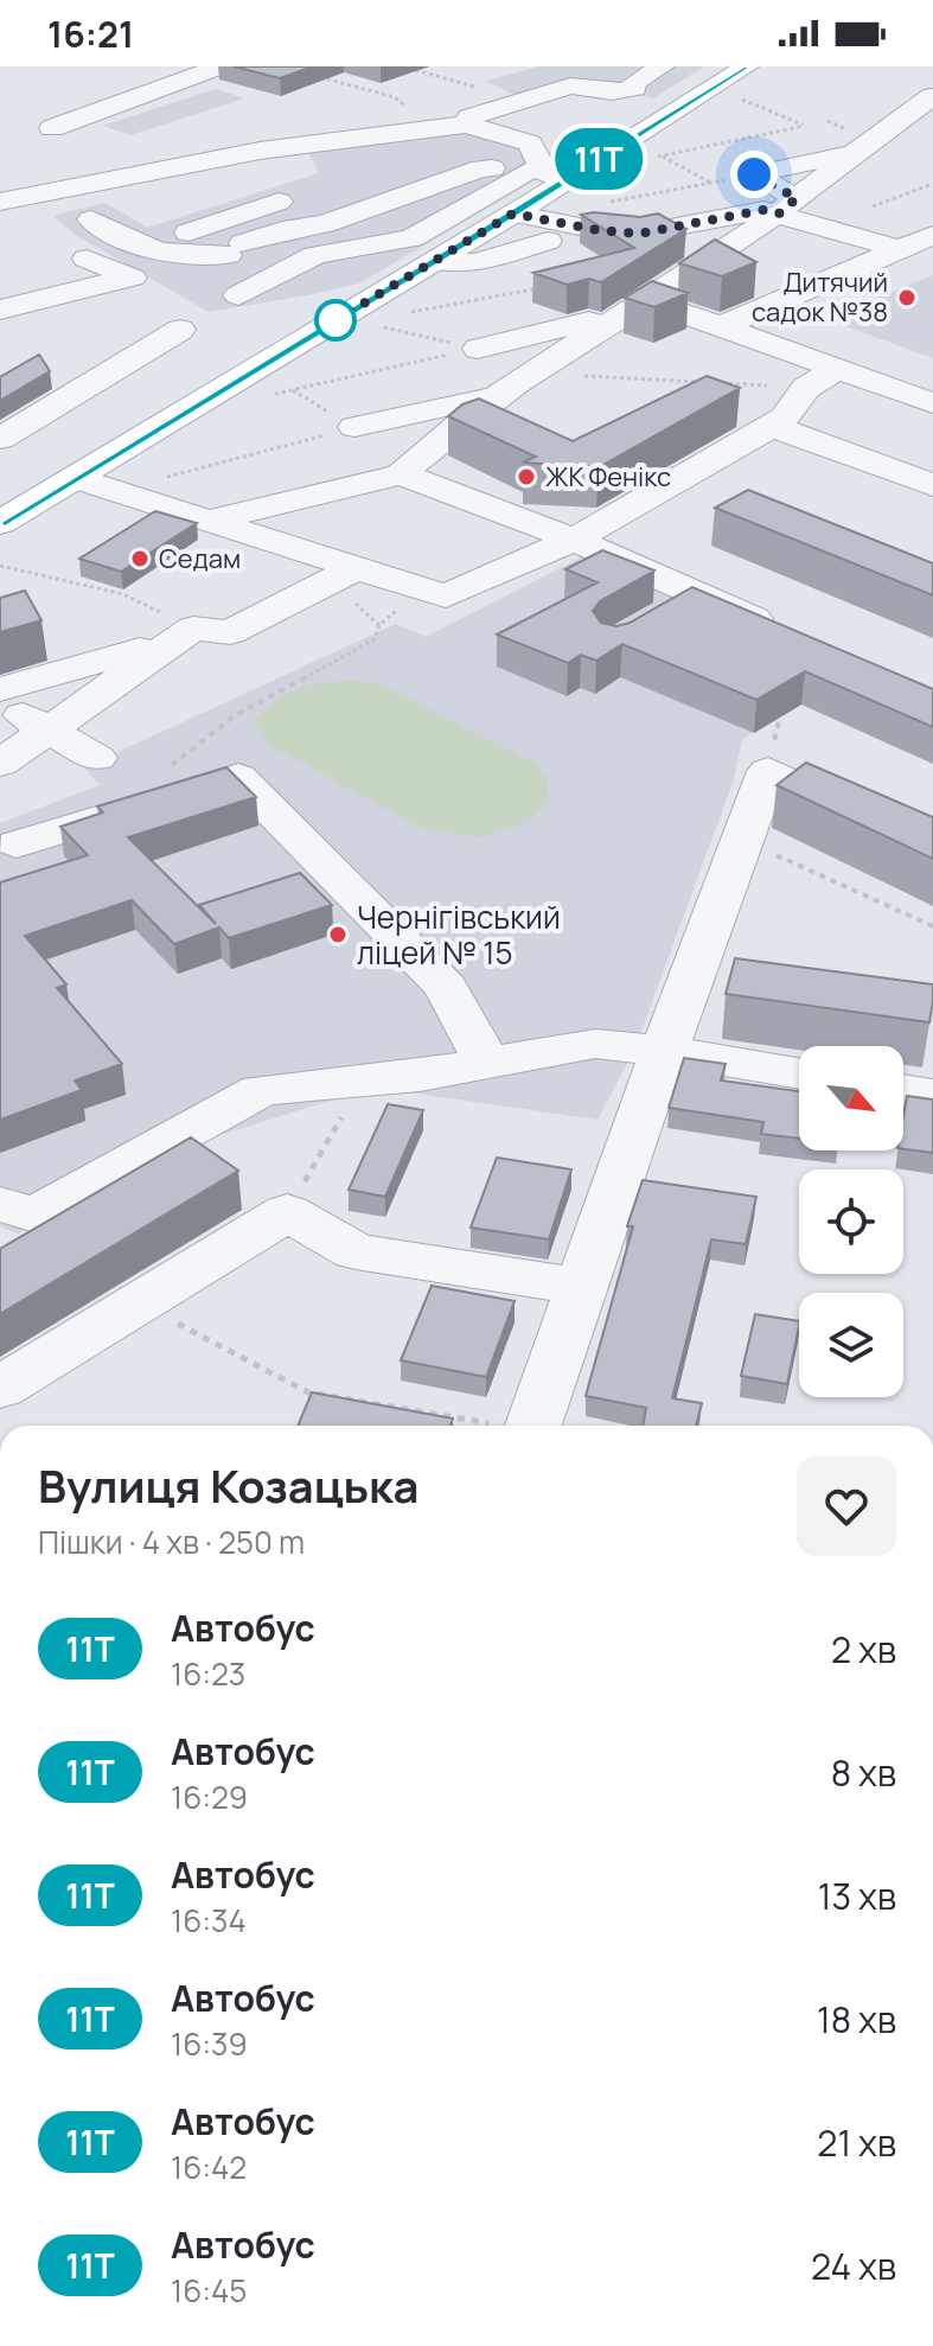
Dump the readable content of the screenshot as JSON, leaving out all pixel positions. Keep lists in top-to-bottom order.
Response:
{
  "places": [
    "Дитячий садок №38",
    "ЖК Фенікс",
    "Седам",
    "Чернігівський ліцей № 15"
  ],
  "lines": ["bus line 11Т"],
  "north": "bottom right",
  "page": {
    "status": "16:21",
    "on_map": "11Т",
    "heading": ["Вулиця Козацька", "Пішки · 4 хв · 250 m"],
    "list": [
      {
        "mark": "11Т",
        "name": "Автобус",
        "note": "16:23",
        "value": "2 хв"
      },
      {
        "mark": "11Т",
        "name": "Автобус",
        "note": "16:29",
        "value": "8 хв"
      },
      {
        "mark": "11Т",
        "name": "Автобус",
        "note": "16:34",
        "value": "13 хв"
      },
      {
        "mark": "11Т",
        "name": "Автобус",
        "note": "16:39",
        "value": "18 хв"
      },
      {
        "mark": "11Т",
        "name": "Автобус",
        "note": "16:42",
        "value": "21 хв"
      },
      {
        "mark": "11Т",
        "name": "Автобус",
        "note": "16:45",
        "value": "24 хв"
      }
    ]
  }
}
